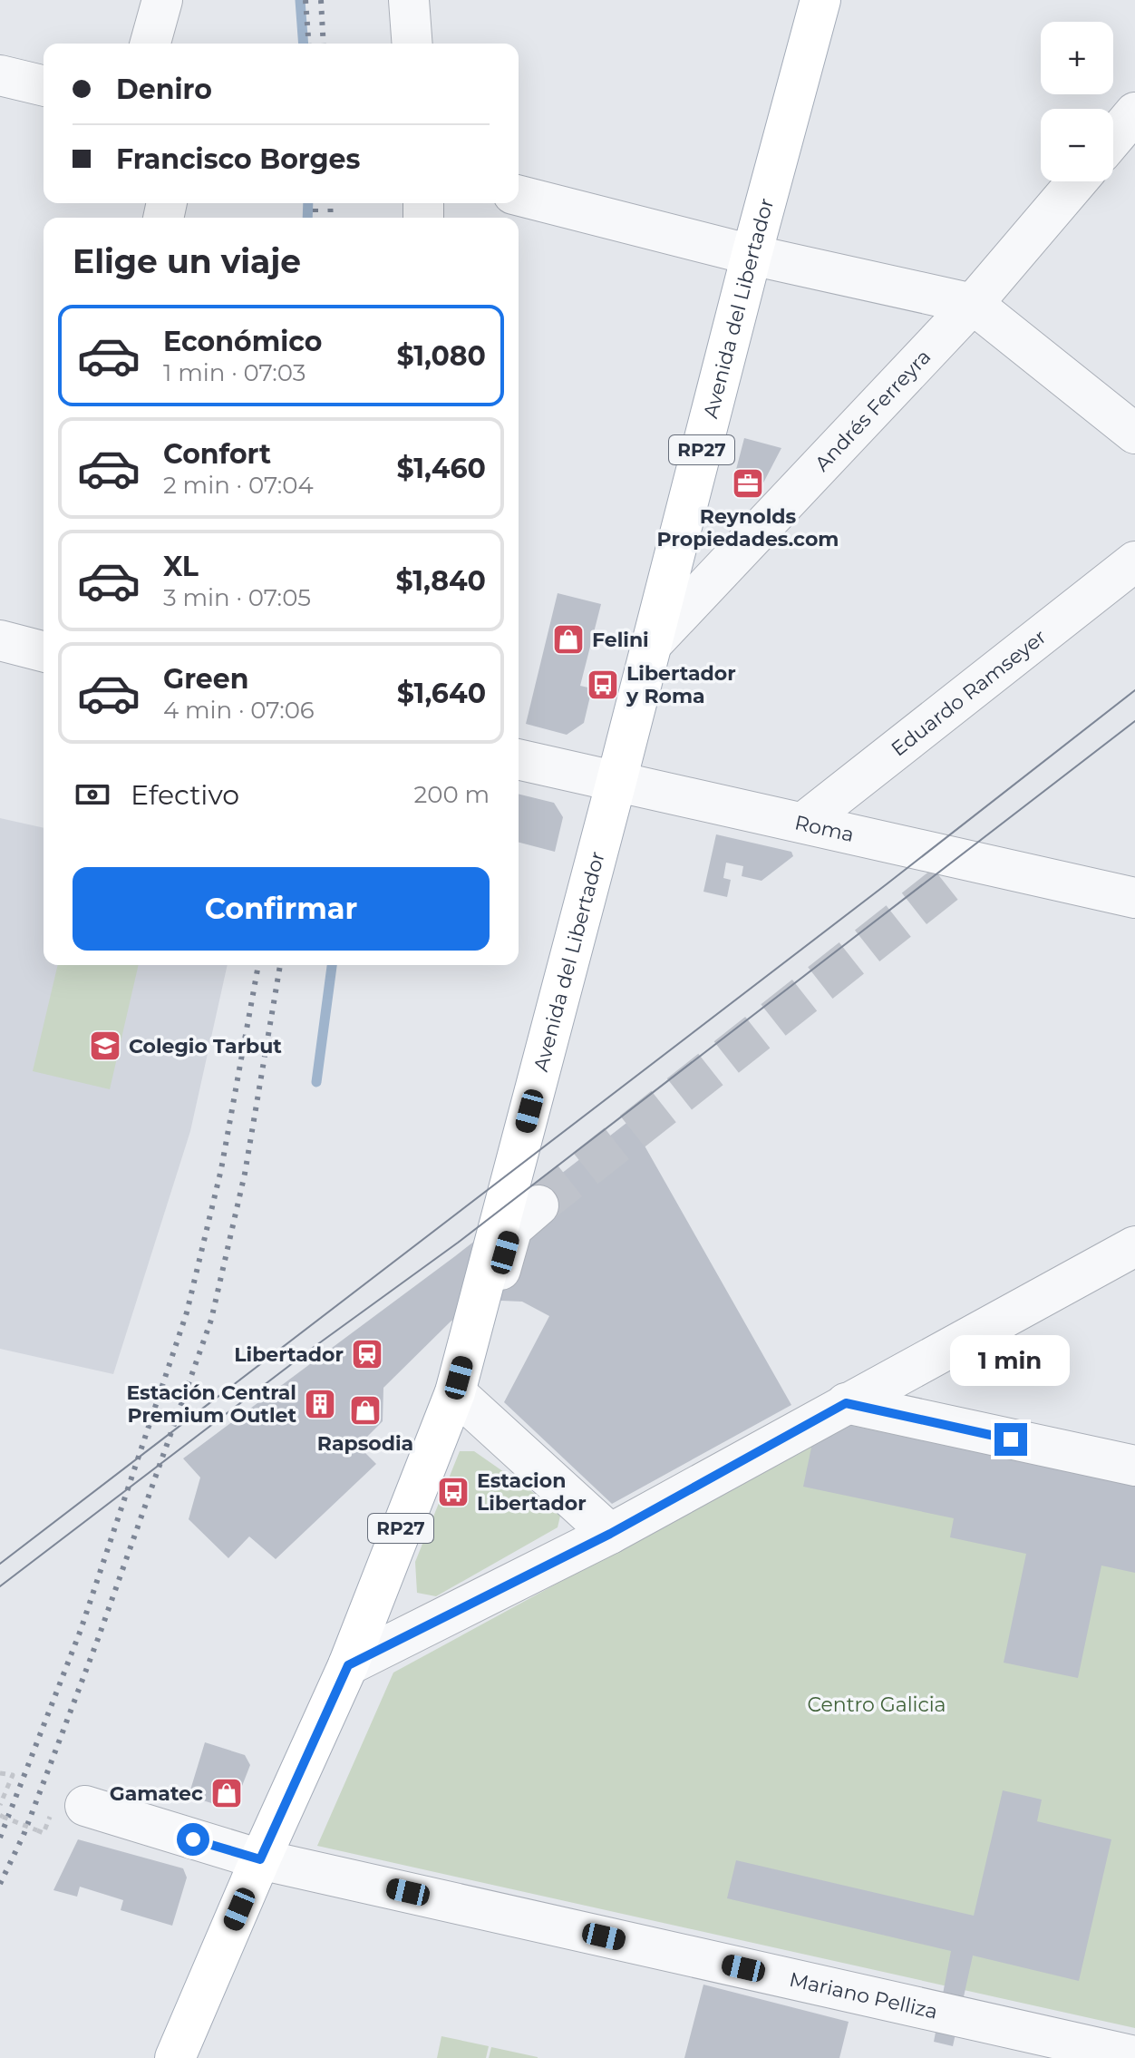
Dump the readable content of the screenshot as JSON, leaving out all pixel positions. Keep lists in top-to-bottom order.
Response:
{
  "streets": {
    "main road": ["Avenida del Libertador", "RP27"],
    "street": [
      "Andrés Ferreyra",
      "Eduardo Ramseyer",
      "Roma",
      "Mariano Pelliza"
    ]
  },
  "crossings": [
    ["Avenida del Libertador", "Andrés Ferreyra"],
    ["Avenida del Libertador", "Roma"],
    ["Avenida del Libertador", "Mariano Pelliza"],
    ["Eduardo Ramseyer", "Roma"]
  ],
  "parks": ["Centro Galicia"],
  "places": {
    "office": ["Reynolds Propiedades.com"],
    "shop": ["Felini", "Rapsodia", "Gamatec"],
    "bus stop": ["Libertador y Roma", "Estacion Libertador"],
    "school or university": ["Colegio Tarbut"],
    "station": ["Libertador"],
    "building": ["Estación Central Premium Outlet"]
  },
  "page": {
    "map_buttons": ["+", "−"],
    "banner": ["Deniro", "Francisco Borges"],
    "heading": "Elige un viaje",
    "list": [
      {
        "name": "Económico",
        "note": "1 min · 07:03",
        "value": "$1,080"
      },
      {
        "name": "Confort",
        "note": "2 min · 07:04",
        "value": "$1,460"
      },
      {
        "name": "XL",
        "note": "3 min · 07:05",
        "value": "$1,840"
      },
      {
        "name": "Green",
        "note": "4 min · 07:06",
        "value": "$1,640"
      }
    ],
    "pay": ["Efectivo", "200 m"],
    "buttons": "Confirmar",
    "bubble": "1 min"
  }
}
